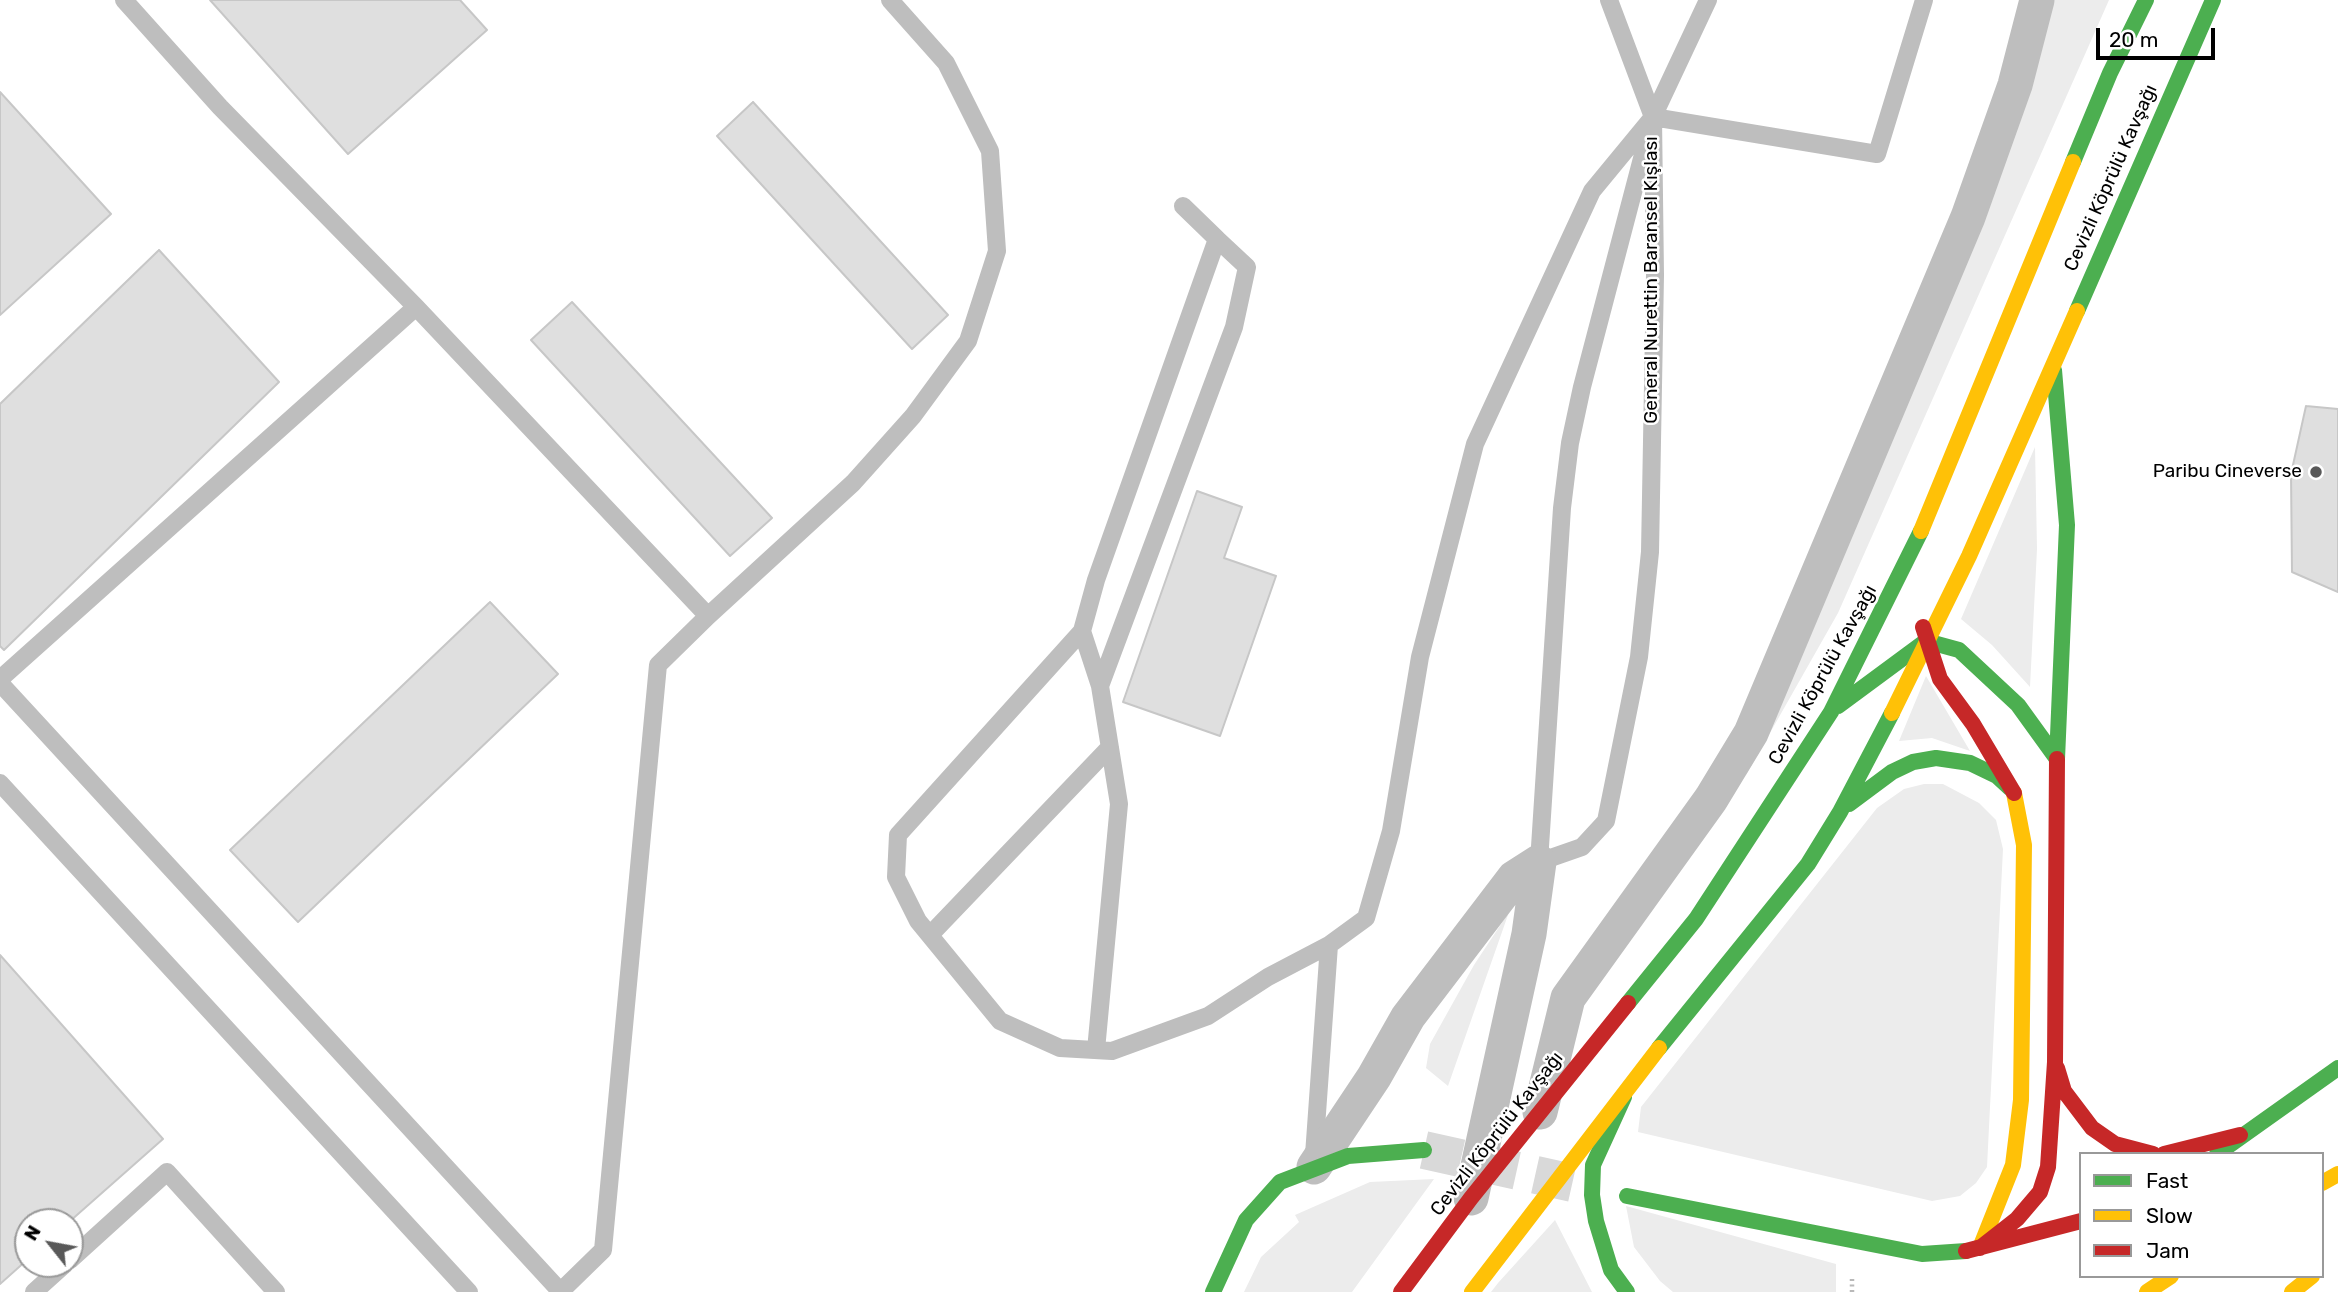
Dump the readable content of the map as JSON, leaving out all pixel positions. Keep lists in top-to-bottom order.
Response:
{
  "streets": {
    "main road": ["Cevizli Köprülü Kavşağı"],
    "street": ["General Nurettin Baransel Kışlası"]
  },
  "crossings": [
    ["Cevizli Köprülü Kavşağı", "General Nurettin Baransel Kışlası"]
  ],
  "places": ["Paribu Cineverse"],
  "legend": ["Fast", "Slow", "Jam"],
  "scale_bar": "20 m",
  "north": "top left"
}
